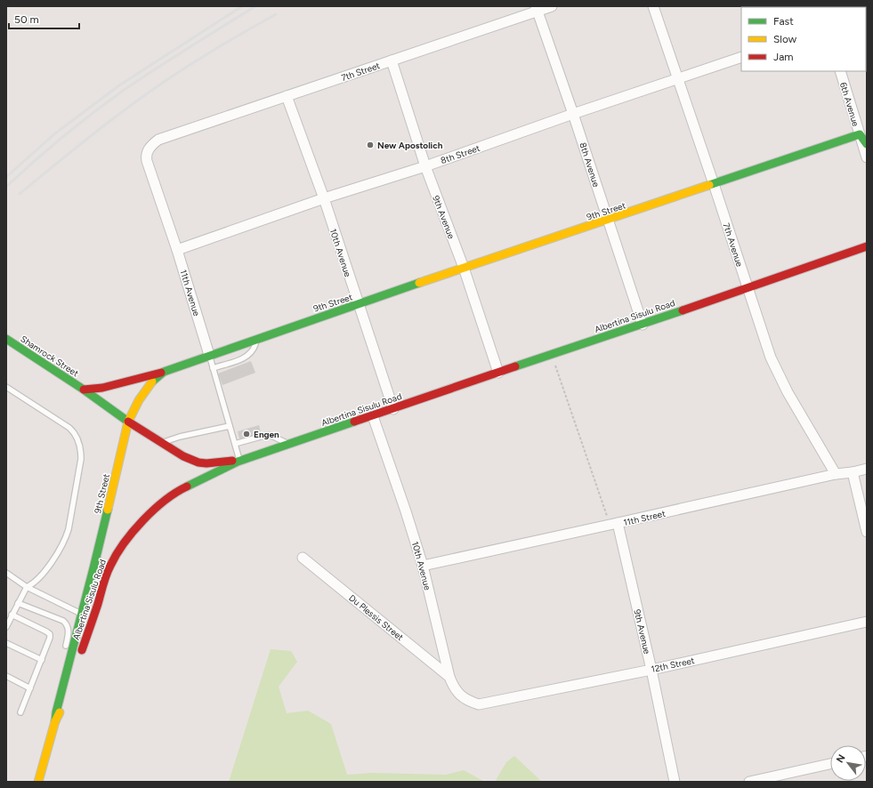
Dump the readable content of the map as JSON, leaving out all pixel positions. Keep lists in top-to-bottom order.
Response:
{
  "streets": {
    "main road": ["9th Street", "Albertina Sisulu Road", "Shamrock Street"],
    "street": [
      "7th Street",
      "6th Avenue",
      "8th Street",
      "8th Avenue",
      "9th Avenue",
      "7th Avenue",
      "10th Avenue",
      "11th Avenue",
      "11th Street",
      "Du Plessis Street",
      "12th Street"
    ]
  },
  "crossings": [
    ["7th Street", "8th Avenue"],
    ["7th Street", "9th Avenue"],
    ["7th Street", "10th Avenue"],
    ["7th Street", "11th Avenue"],
    ["6th Avenue", "9th Street"],
    ["8th Street", "8th Avenue"],
    ["8th Street", "9th Avenue"],
    ["8th Street", "7th Avenue"],
    ["8th Street", "10th Avenue"],
    ["8th Street", "11th Avenue"],
    ["8th Avenue", "9th Street"],
    ["8th Avenue", "Albertina Sisulu Road"],
    ["9th Street", "9th Avenue"],
    ["9th Street", "7th Avenue"],
    ["9th Street", "10th Avenue"],
    ["9th Street", "11th Avenue"],
    ["9th Street", "Shamrock Street"],
    ["9th Avenue", "Albertina Sisulu Road"],
    ["9th Avenue", "11th Street"],
    ["9th Avenue", "12th Street"],
    ["7th Avenue", "Albertina Sisulu Road"],
    ["7th Avenue", "11th Street"],
    ["10th Avenue", "Albertina Sisulu Road"],
    ["10th Avenue", "11th Street"],
    ["10th Avenue", "Du Plessis Street"],
    ["10th Avenue", "12th Street"],
    ["11th Avenue", "Albertina Sisulu Road"],
    ["11th Avenue", "Shamrock Street"],
    ["Albertina Sisulu Road", "Shamrock Street"]
  ],
  "places": ["New Apostolich", "Engen"],
  "legend": ["Fast", "Slow", "Jam"],
  "scale_bar": "50 m",
  "north": "top left"
}
